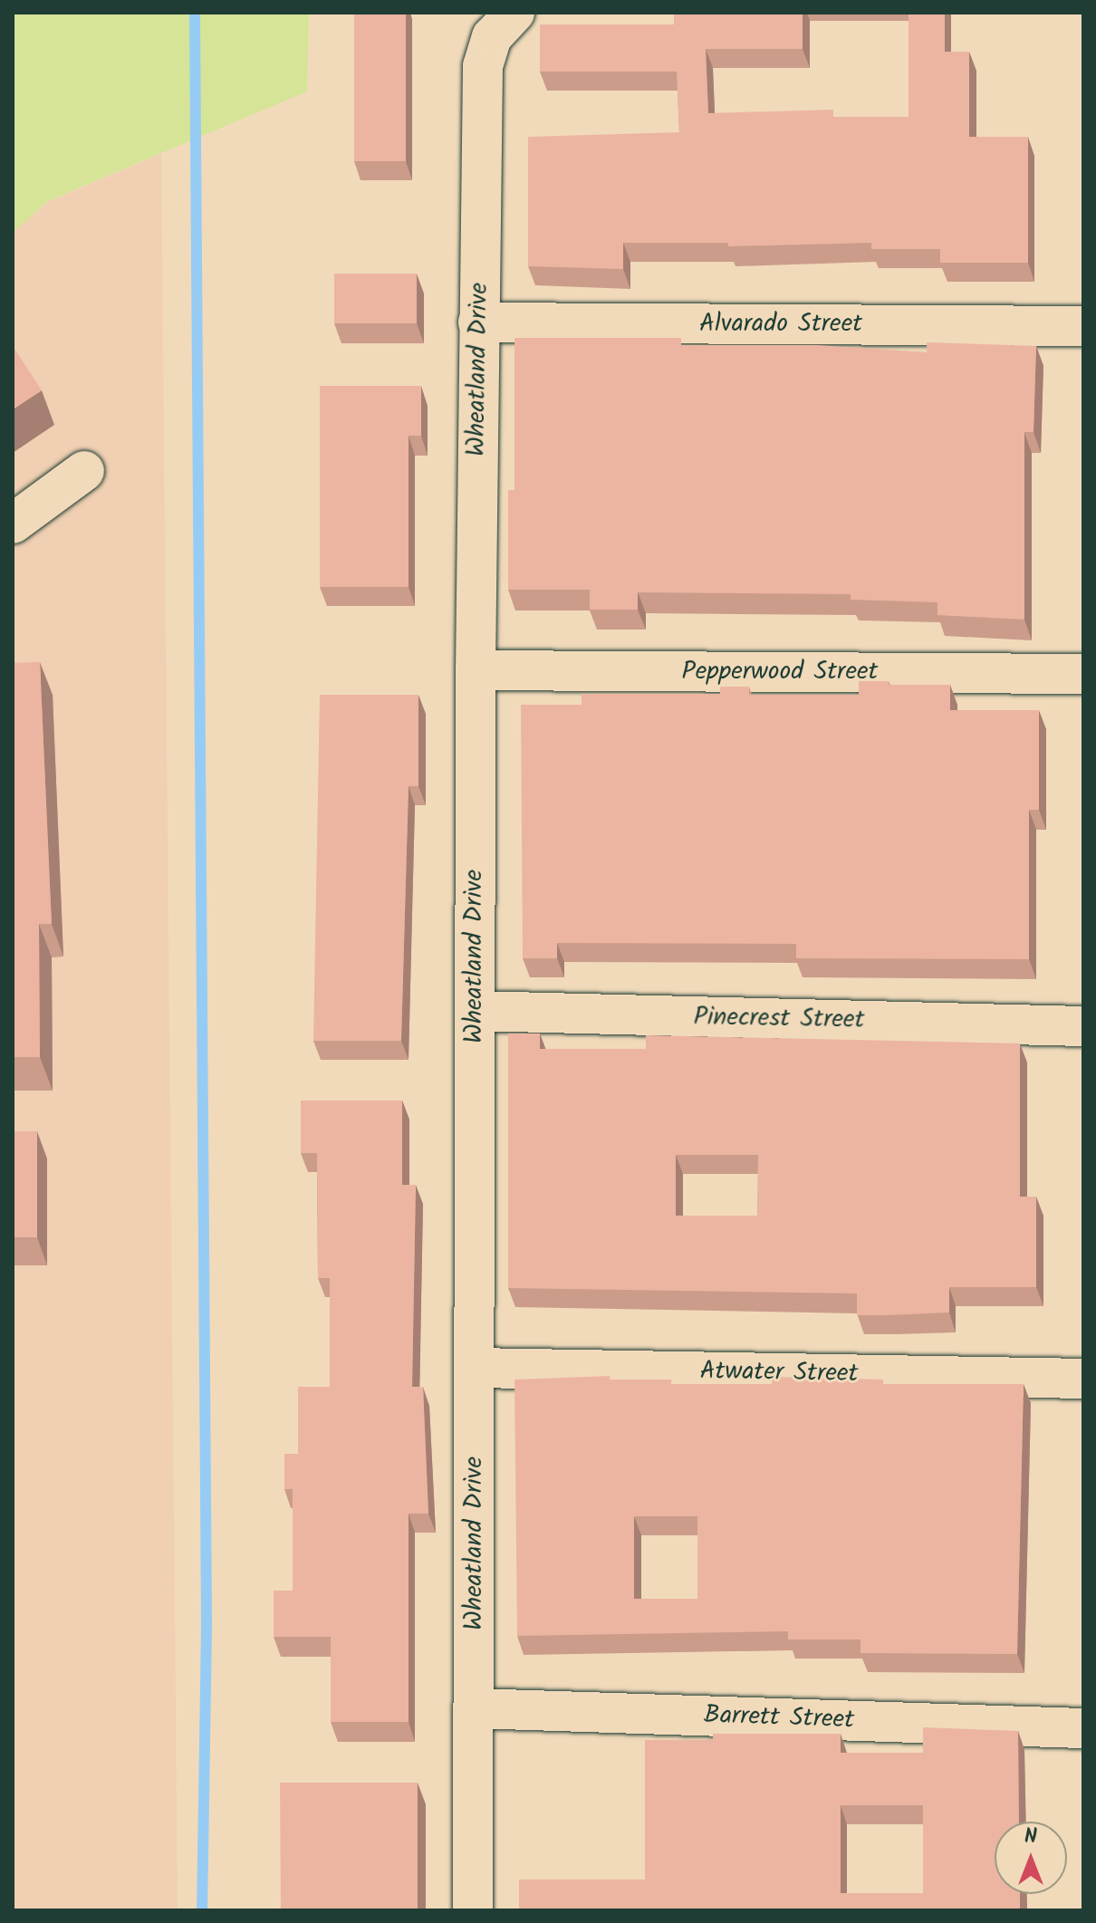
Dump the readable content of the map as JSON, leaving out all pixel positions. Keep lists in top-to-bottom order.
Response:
{
  "streets": {
    "street": [
      "Alvarado Street",
      "Wheatland Drive",
      "Pepperwood Street",
      "Pinecrest Street",
      "Atwater Street",
      "Barrett Street"
    ]
  },
  "crossings": [
    ["Alvarado Street", "Wheatland Drive"],
    ["Wheatland Drive", "Pepperwood Street"],
    ["Wheatland Drive", "Pinecrest Street"],
    ["Wheatland Drive", "Atwater Street"],
    ["Wheatland Drive", "Barrett Street"]
  ],
  "north": "top"
}
